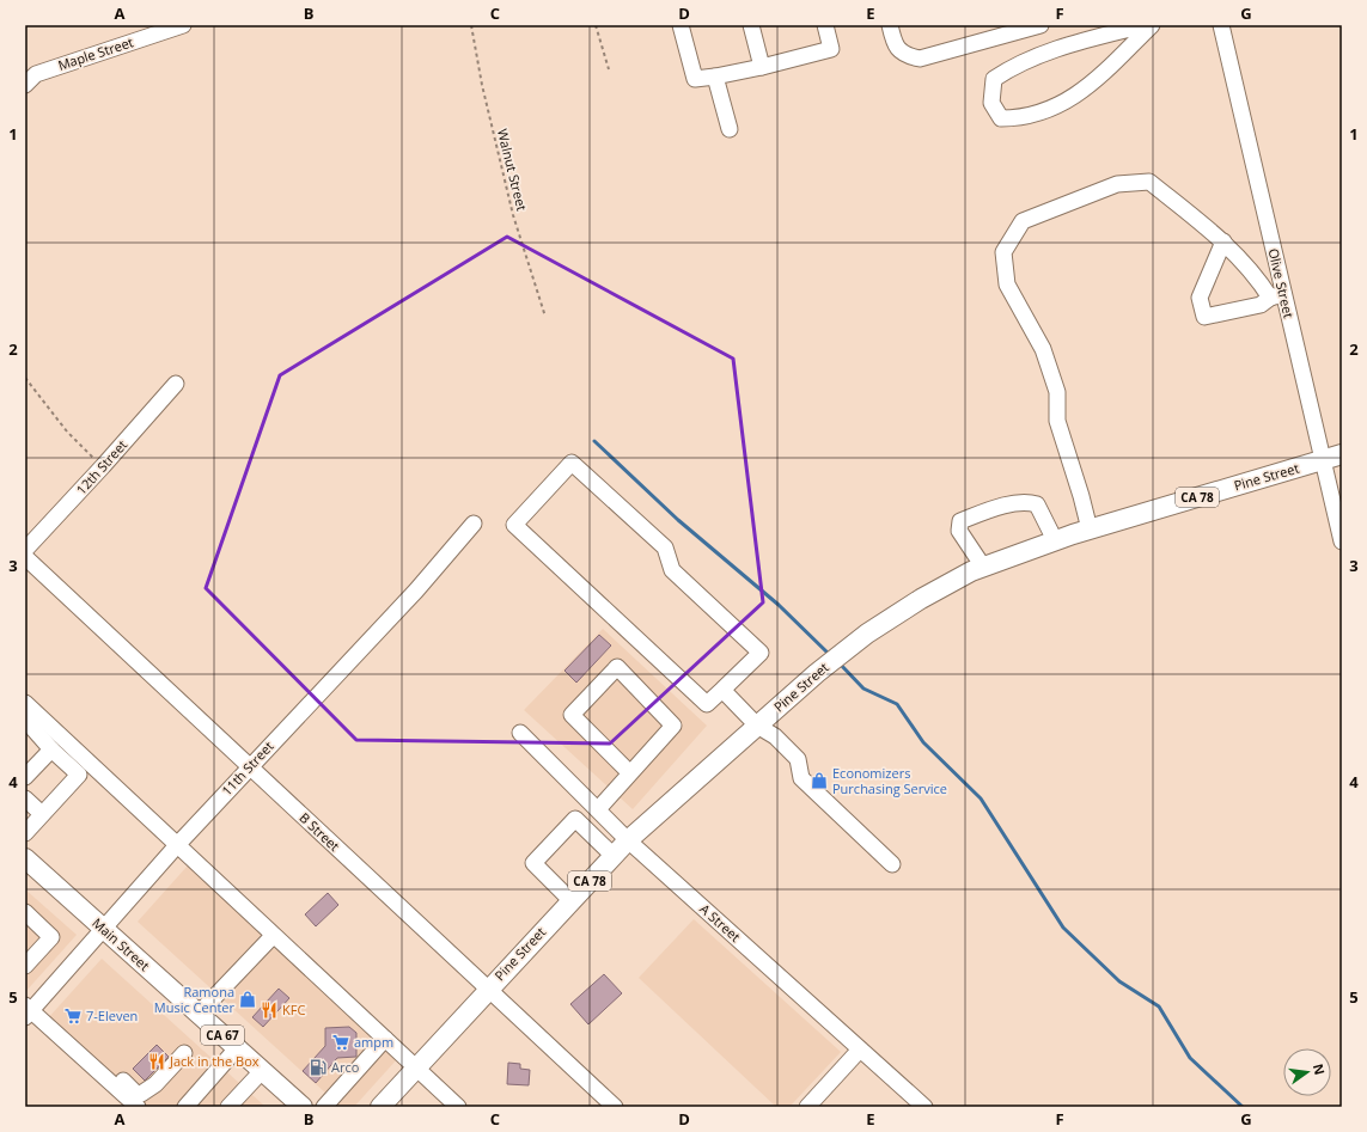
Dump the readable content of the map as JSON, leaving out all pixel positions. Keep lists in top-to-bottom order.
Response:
{
  "streets": {
    "main road": [
      "Pine Street",
      "CA 78",
      "Main Street",
      "CA 67"
    ],
    "street": [
      "Maple Street",
      "Olive Street",
      "12th Street",
      "11th Street",
      "B Street",
      "A Street"
    ],
    "path": ["Walnut Street"]
  },
  "crossings": [
    ["Olive Street", "Pine Street"],
    ["Pine Street", "B Street"],
    ["Pine Street", "A Street"],
    ["11th Street", "B Street"],
    ["11th Street", "Main Street"]
  ],
  "places": {
    "shop": ["Economizers Purchasing Service", "Ramona Music Center"],
    "restaurant": ["KFC", "Jack in the Box"],
    "supermarket": ["7-Eleven", "ampm"],
    "fuel station": ["Arco"]
  },
  "north": "right",
  "grid": {
    "columns": [
      "A",
      "B",
      "C",
      "D",
      "E",
      "F",
      "G"
    ],
    "rows": [
      "1",
      "2",
      "3",
      "4",
      "5"
    ]
  }
}
